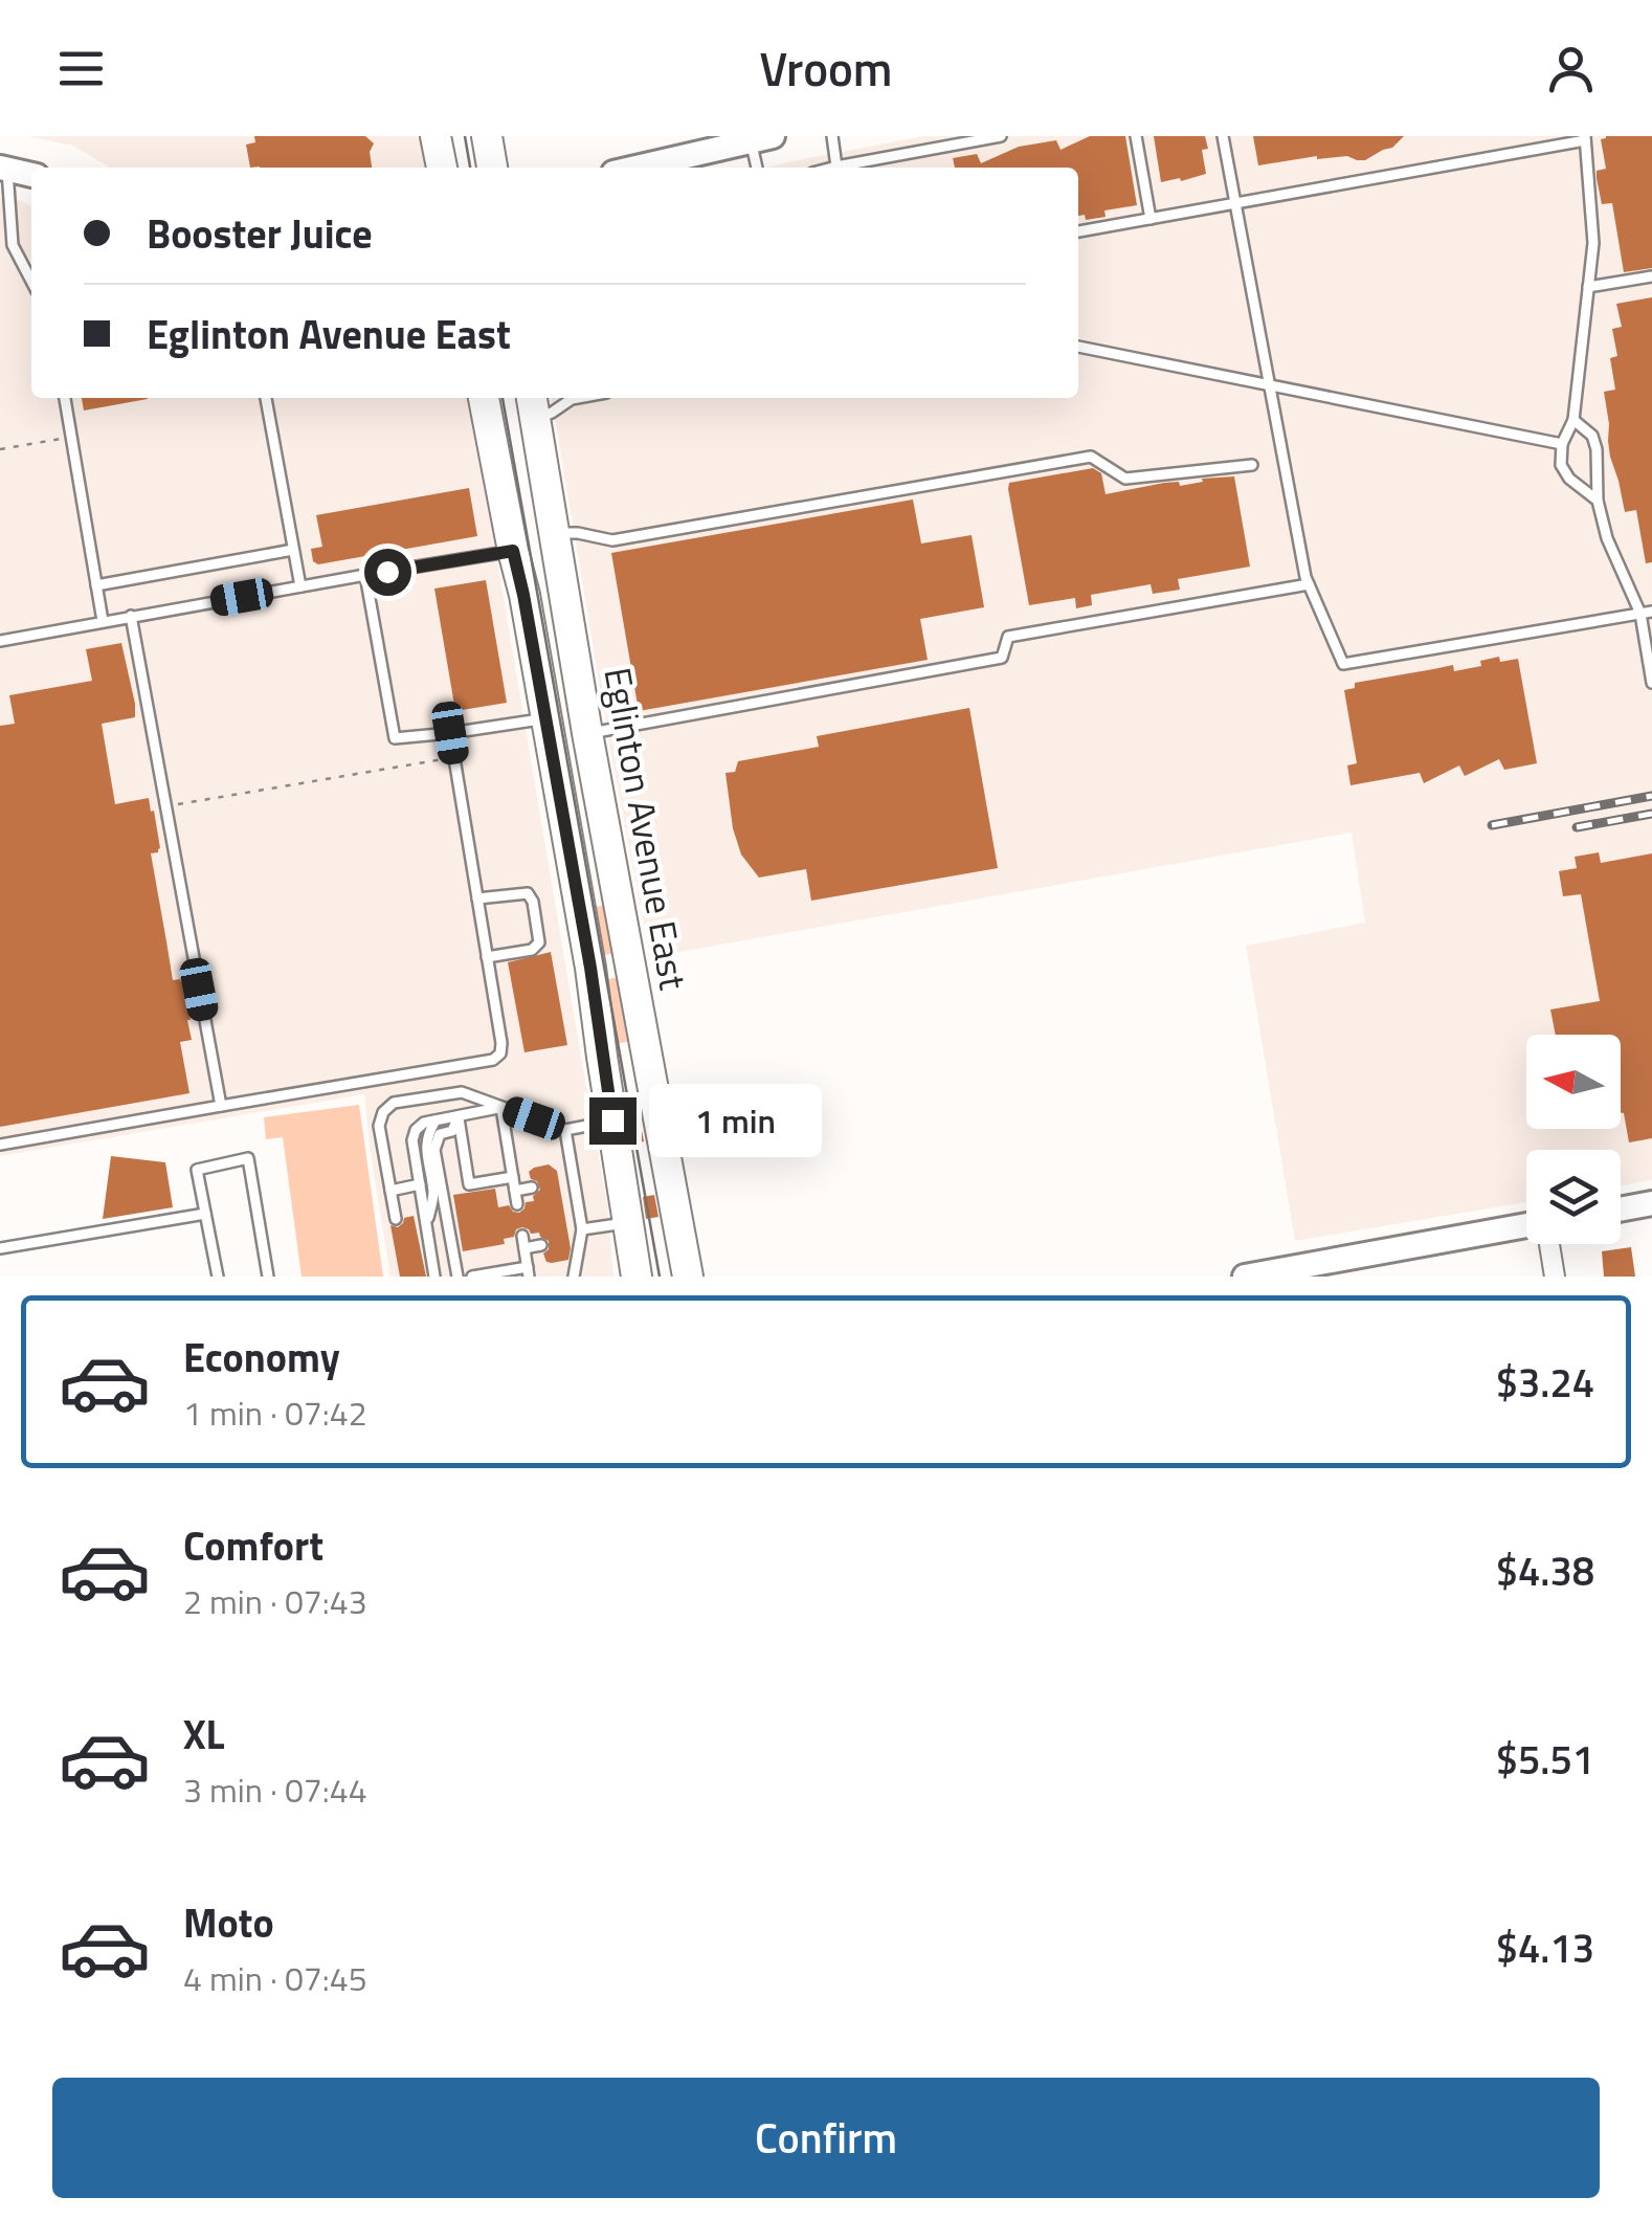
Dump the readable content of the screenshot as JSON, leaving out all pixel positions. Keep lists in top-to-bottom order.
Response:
{
  "streets": {
    "main road": ["Eglinton Avenue East"]
  },
  "north": "left",
  "page": {
    "header": "Vroom",
    "banner": ["Booster Juice", "Eglinton Avenue East"],
    "bubble": "1 min",
    "list": [
      {
        "name": "Economy",
        "note": "1 min · 07:42",
        "value": "$3.24"
      },
      {
        "name": "Comfort",
        "note": "2 min · 07:43",
        "value": "$4.38"
      },
      {
        "name": "XL",
        "note": "3 min · 07:44",
        "value": "$5.51"
      },
      {
        "name": "Moto",
        "note": "4 min · 07:45",
        "value": "$4.13"
      }
    ],
    "buttons": "Confirm"
  }
}
